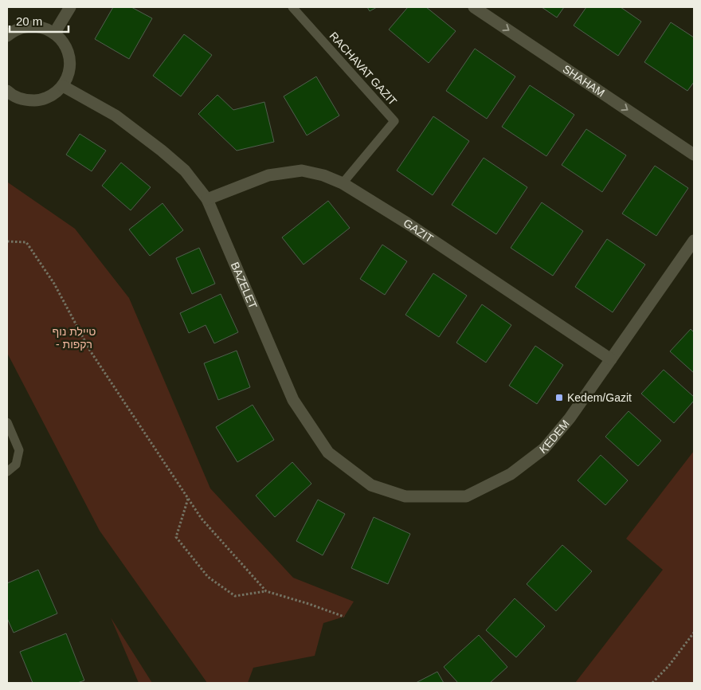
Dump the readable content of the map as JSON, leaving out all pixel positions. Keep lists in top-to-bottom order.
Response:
{
  "streets": {
    "street": [
      "SHAHAM",
      "GAZIT",
      "BAZELET",
      "KEDEM"
    ],
    "lane": ["RACHAVAT GAZIT"]
  },
  "crossings": [
    ["RACHAVAT GAZIT", "GAZIT"],
    ["GAZIT", "BAZELET"],
    ["GAZIT", "KEDEM"],
    ["BAZELET", "KEDEM"]
  ],
  "one_way": ["SHAHAM"],
  "parks": ["טיילת נוף - רקפות"],
  "places": {
    "transit": ["Kedem/Gazit"]
  },
  "scale_bar": "20 m"
}
